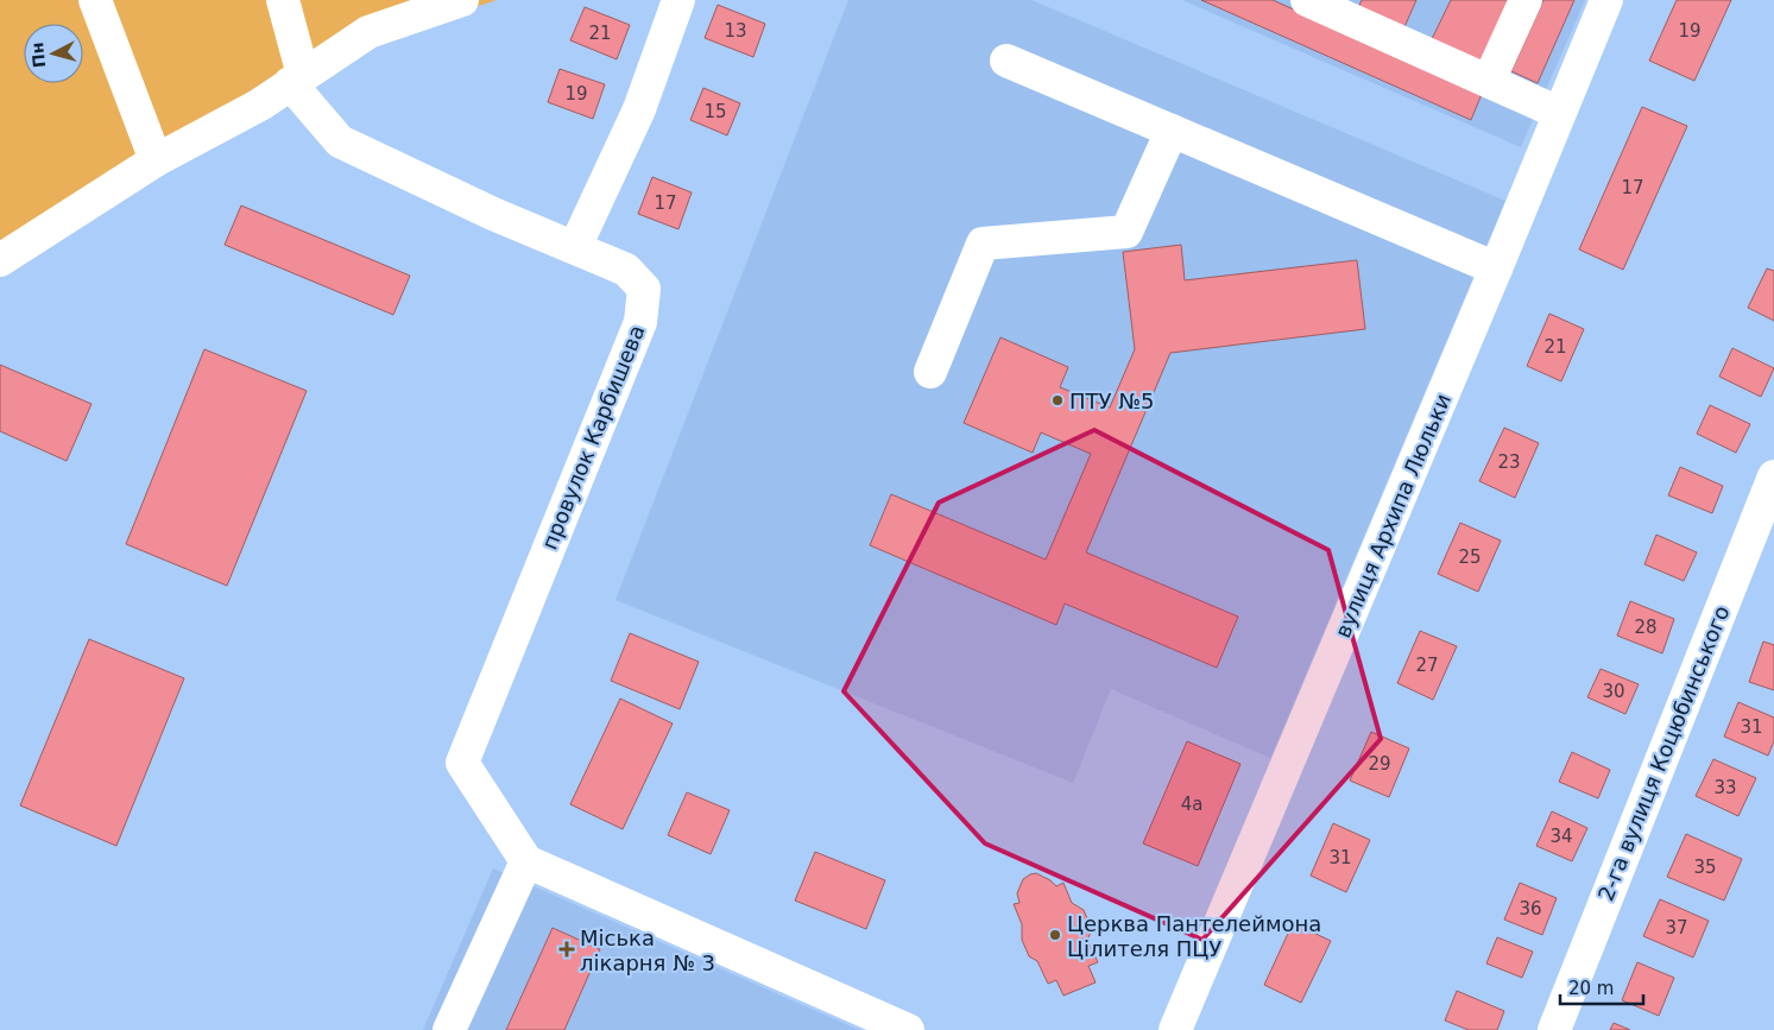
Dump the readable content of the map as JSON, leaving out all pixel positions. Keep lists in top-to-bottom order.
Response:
{
  "streets": {
    "street": ["провулок Карбишева", "вулиця Архипа Люльки", "2-га вулиця Коцюбинського"]
  },
  "places": {
    "other": ["ПТУ №5", "Церква Пантелеймона Цілителя ПЦУ"],
    "health": ["Міська лікарня № 3"]
  },
  "house_numbers": [
    "13",
    "19",
    "21",
    "19",
    "15",
    "17",
    "17",
    "21",
    "23",
    "25",
    "28",
    "27",
    "30",
    "31",
    "29",
    "33",
    "4а",
    "34",
    "31",
    "35",
    "36",
    "37"
  ],
  "scale_bar": "20 m",
  "north": "left"
}
